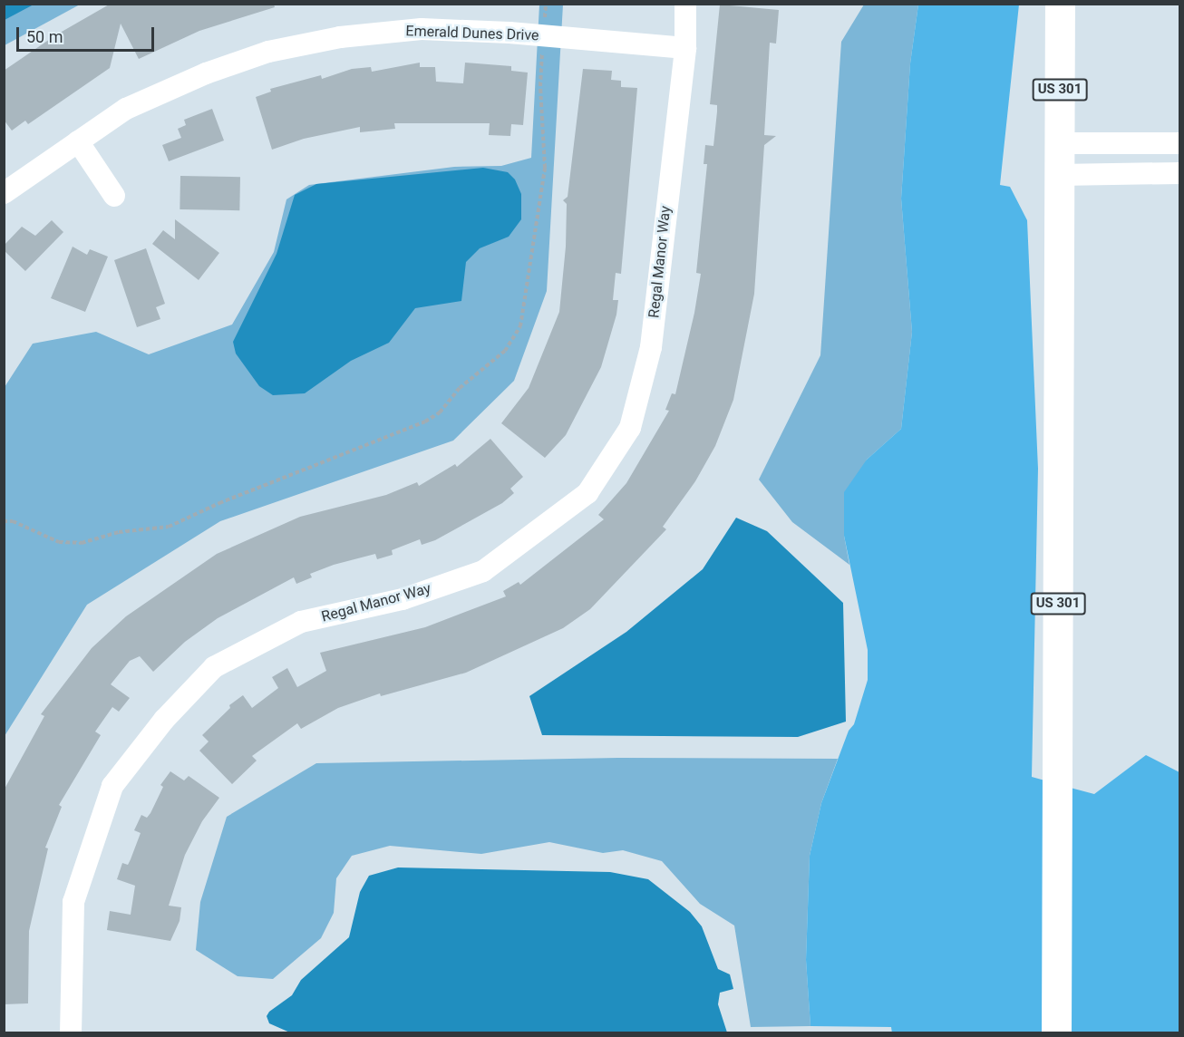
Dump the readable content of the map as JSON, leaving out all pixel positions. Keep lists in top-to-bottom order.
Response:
{
  "streets": {
    "main road": ["US 301"],
    "street": ["Emerald Dunes Drive", "Regal Manor Way"]
  },
  "crossings": [
    ["Emerald Dunes Drive", "Regal Manor Way"]
  ],
  "scale_bar": "50 m"
}
